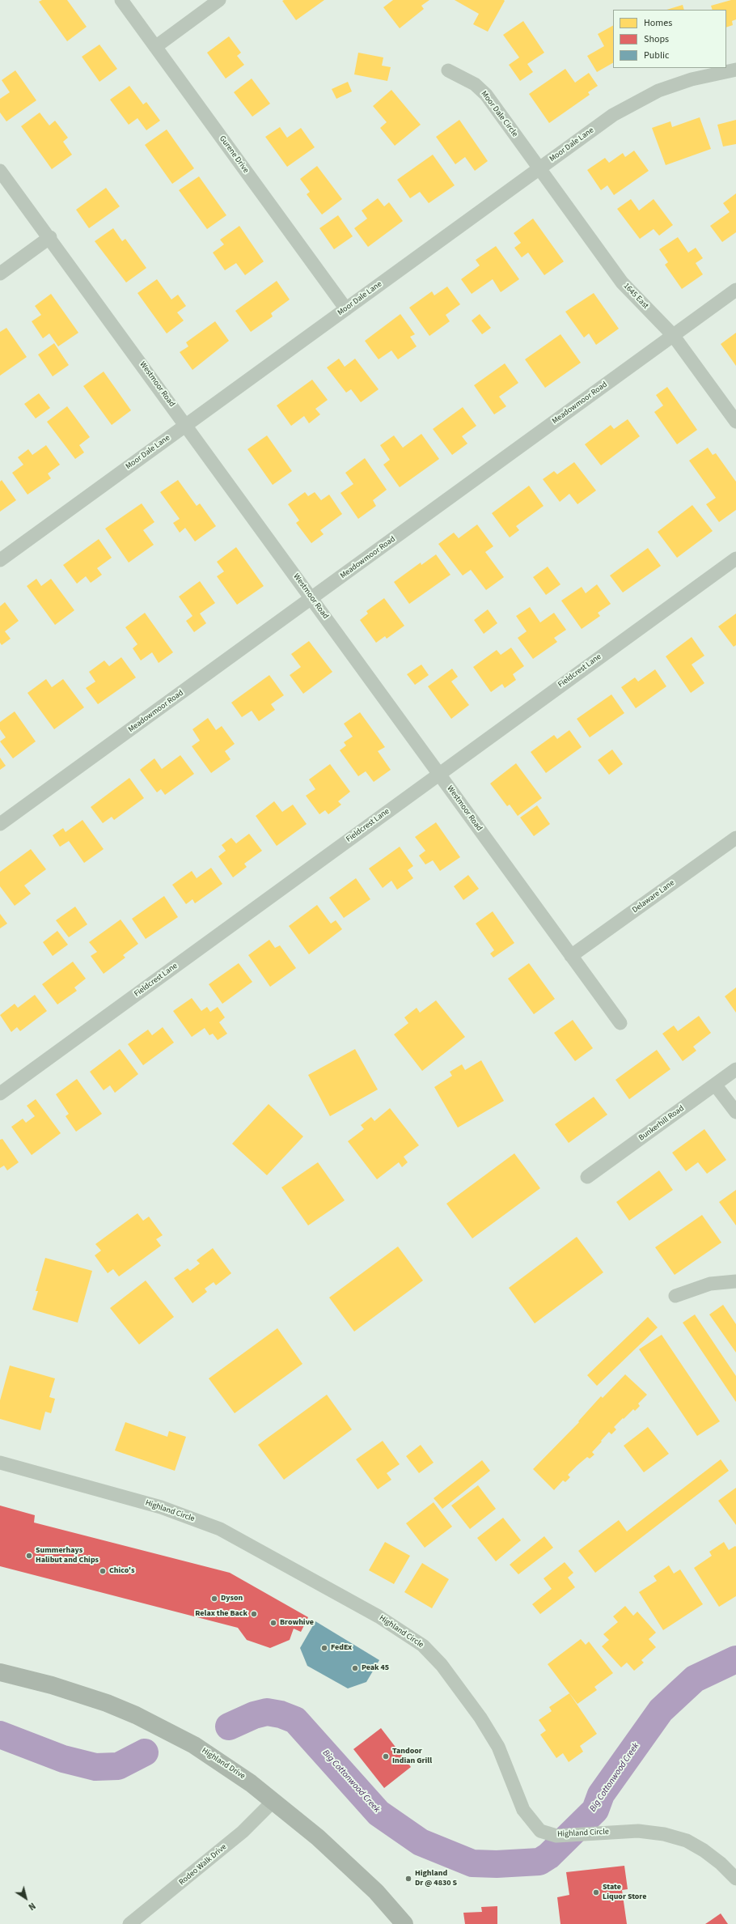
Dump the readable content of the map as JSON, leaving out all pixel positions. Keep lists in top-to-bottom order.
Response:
{
  "streets": {
    "main road": ["Highland Drive"],
    "street": [
      "Moor Dale Circle",
      "Moor Dale Lane",
      "Gurene Drive",
      "1645 East",
      "Westmoor Road",
      "Meadowmoor Road",
      "Fieldcrest Lane",
      "Delaware Lane",
      "Bunkerhill Road",
      "Highland Circle",
      "Rodeo Walk Drive"
    ]
  },
  "crossings": [
    ["Moor Dale Circle", "Moor Dale Lane"],
    ["Moor Dale Circle", "1645 East"],
    ["Moor Dale Lane", "Gurene Drive"],
    ["Moor Dale Lane", "1645 East"],
    ["Moor Dale Lane", "Westmoor Road"],
    ["1645 East", "Meadowmoor Road"],
    ["Westmoor Road", "Meadowmoor Road"],
    ["Westmoor Road", "Fieldcrest Lane"],
    ["Westmoor Road", "Delaware Lane"],
    ["Highland Drive", "Rodeo Walk Drive"]
  ],
  "water": ["Big Cottonwood Creek"],
  "places": [
    "Summerhays Halibut and Chips",
    "Chico's",
    "Dyson",
    "Relax the Back",
    "Browhive",
    "FedEx",
    "Peak 45",
    "Tandoor Indian Grill",
    "Highland Dr @ 4830 S",
    "State Liquor Store"
  ],
  "legend": ["Homes", "Shops", "Public"],
  "north": "bottom right"
}
